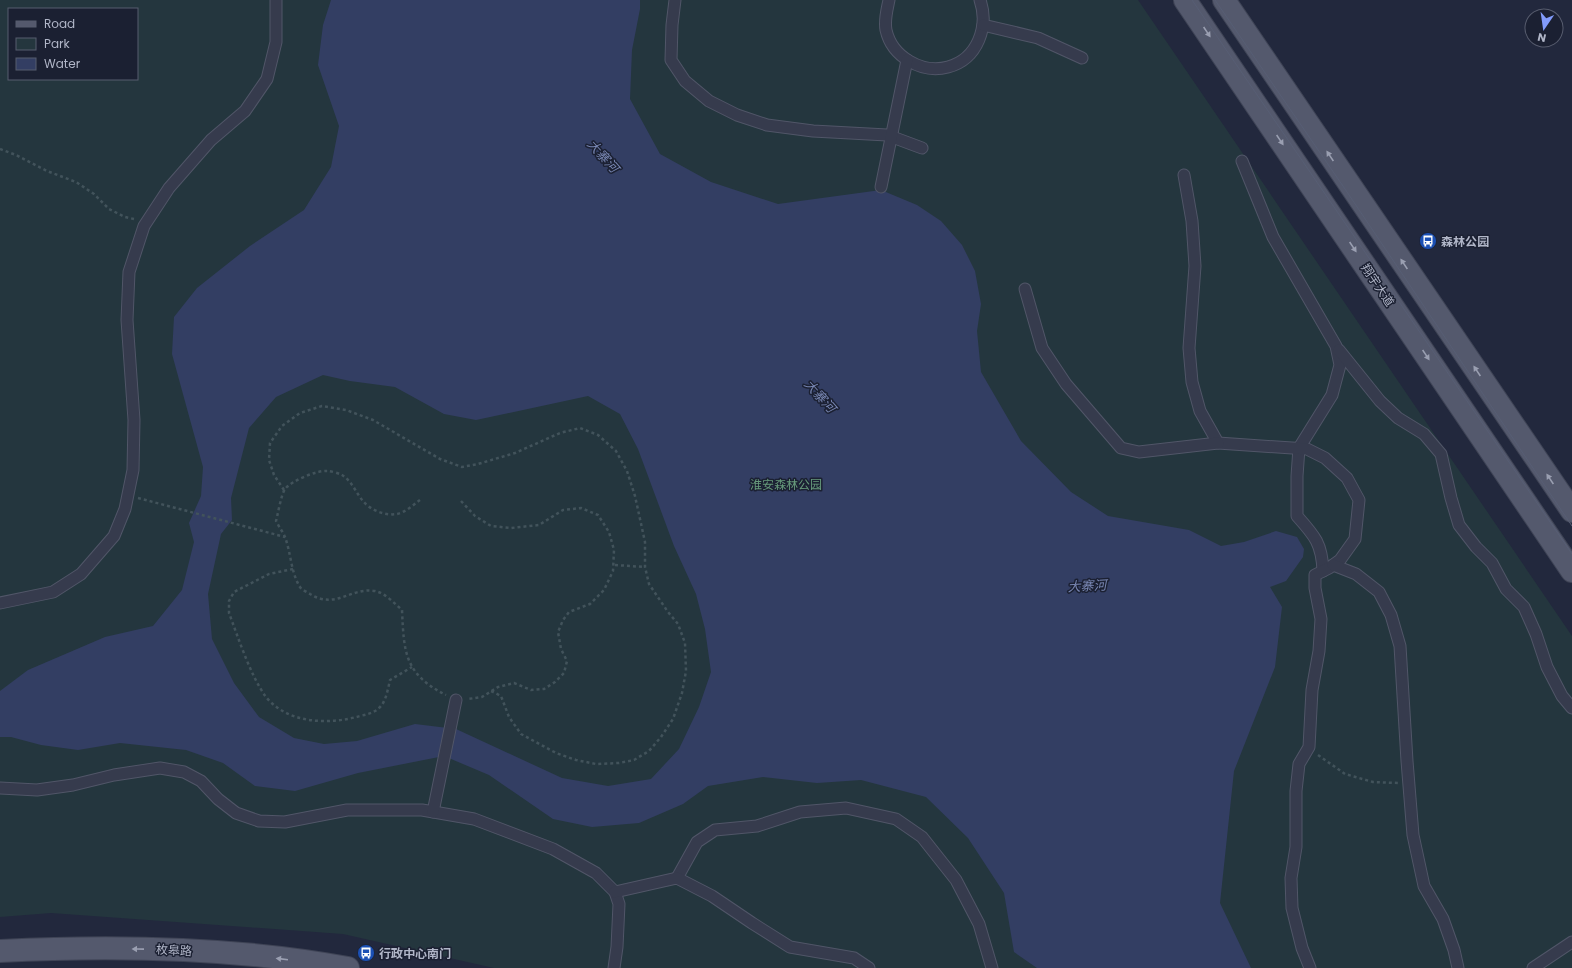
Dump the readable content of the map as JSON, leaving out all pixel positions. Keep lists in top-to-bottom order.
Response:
{
  "streets": {
    "main road": ["翔宇大道", "枚皋路"]
  },
  "one_way": ["枚皋路"],
  "water": ["大寨河"],
  "parks": ["淮安森林公园"],
  "places": {
    "bus stop": ["森林公园", "行政中心南门"]
  },
  "legend": ["Road", "Park", "Water"],
  "north": "bottom"
}
